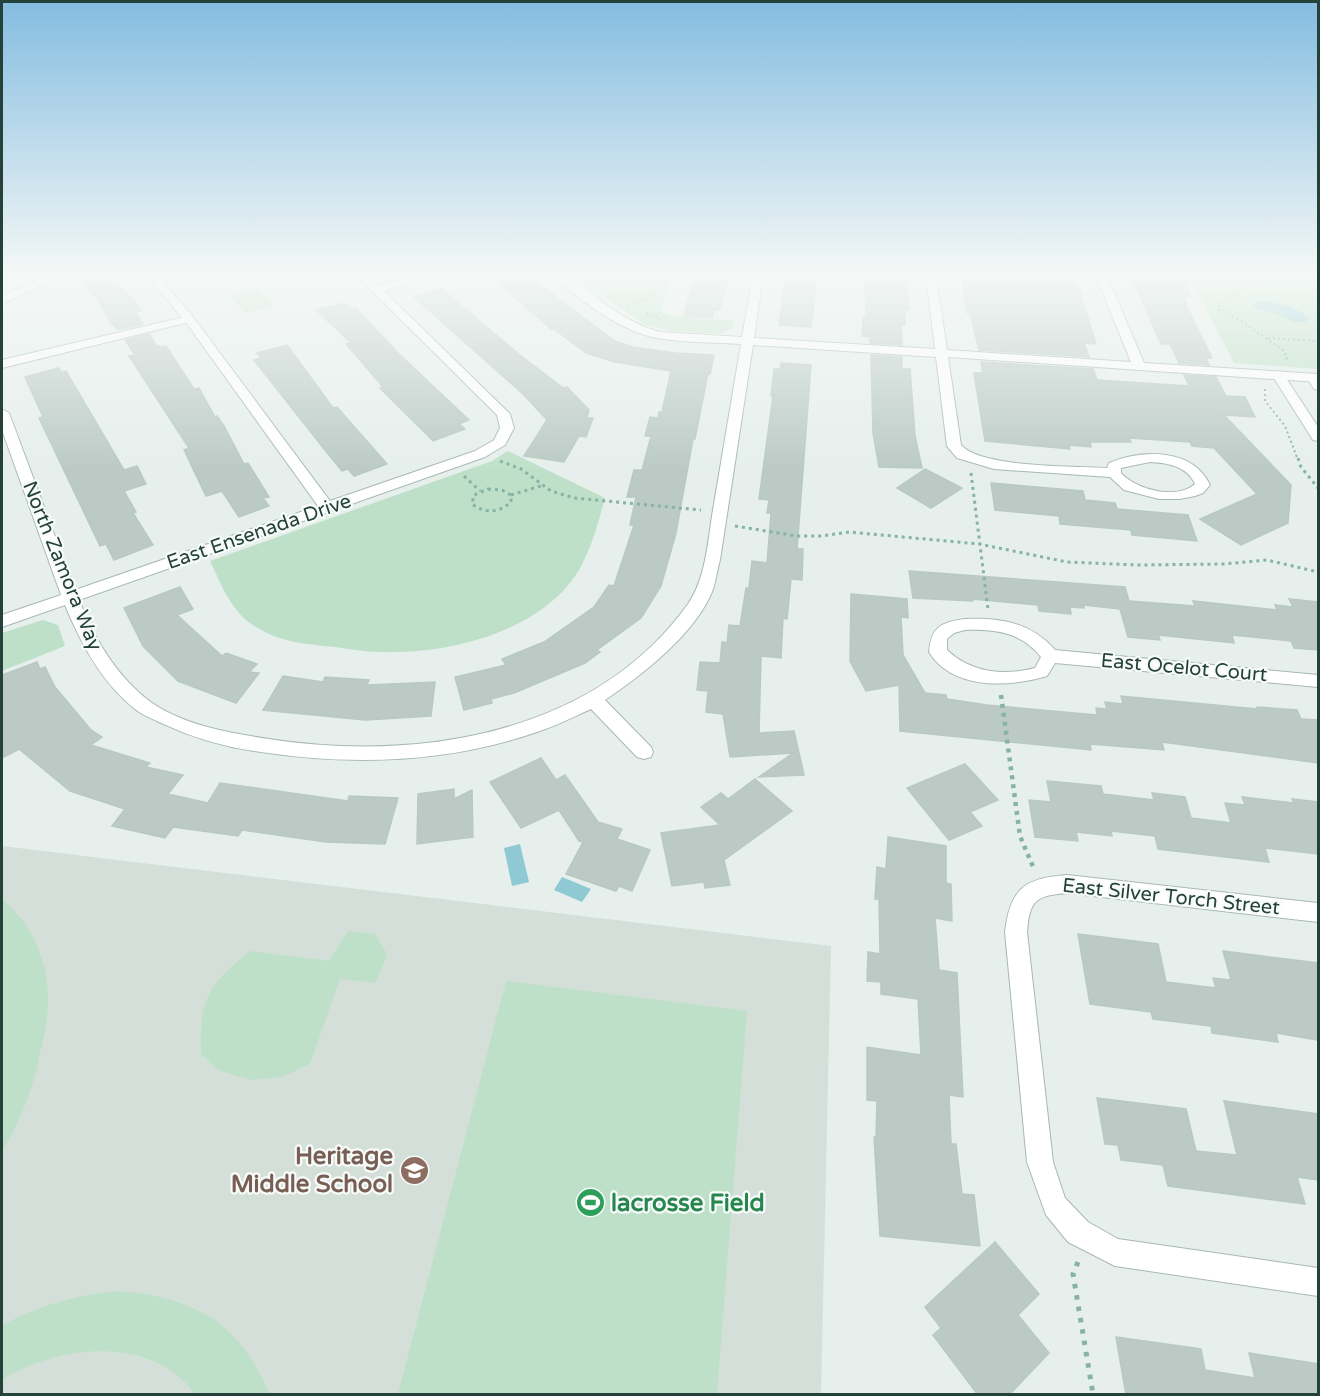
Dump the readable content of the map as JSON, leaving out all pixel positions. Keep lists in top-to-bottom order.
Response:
{
  "streets": {
    "street": [
      "East Ensenada Drive",
      "North Zamora Way",
      "East Ocelot Court",
      "East Silver Torch Street"
    ]
  },
  "crossings": [
    ["East Ensenada Drive", "North Zamora Way"]
  ],
  "places": {
    "school or university": ["Heritage Middle School"],
    "sports": ["lacrosse Field"]
  }
}
